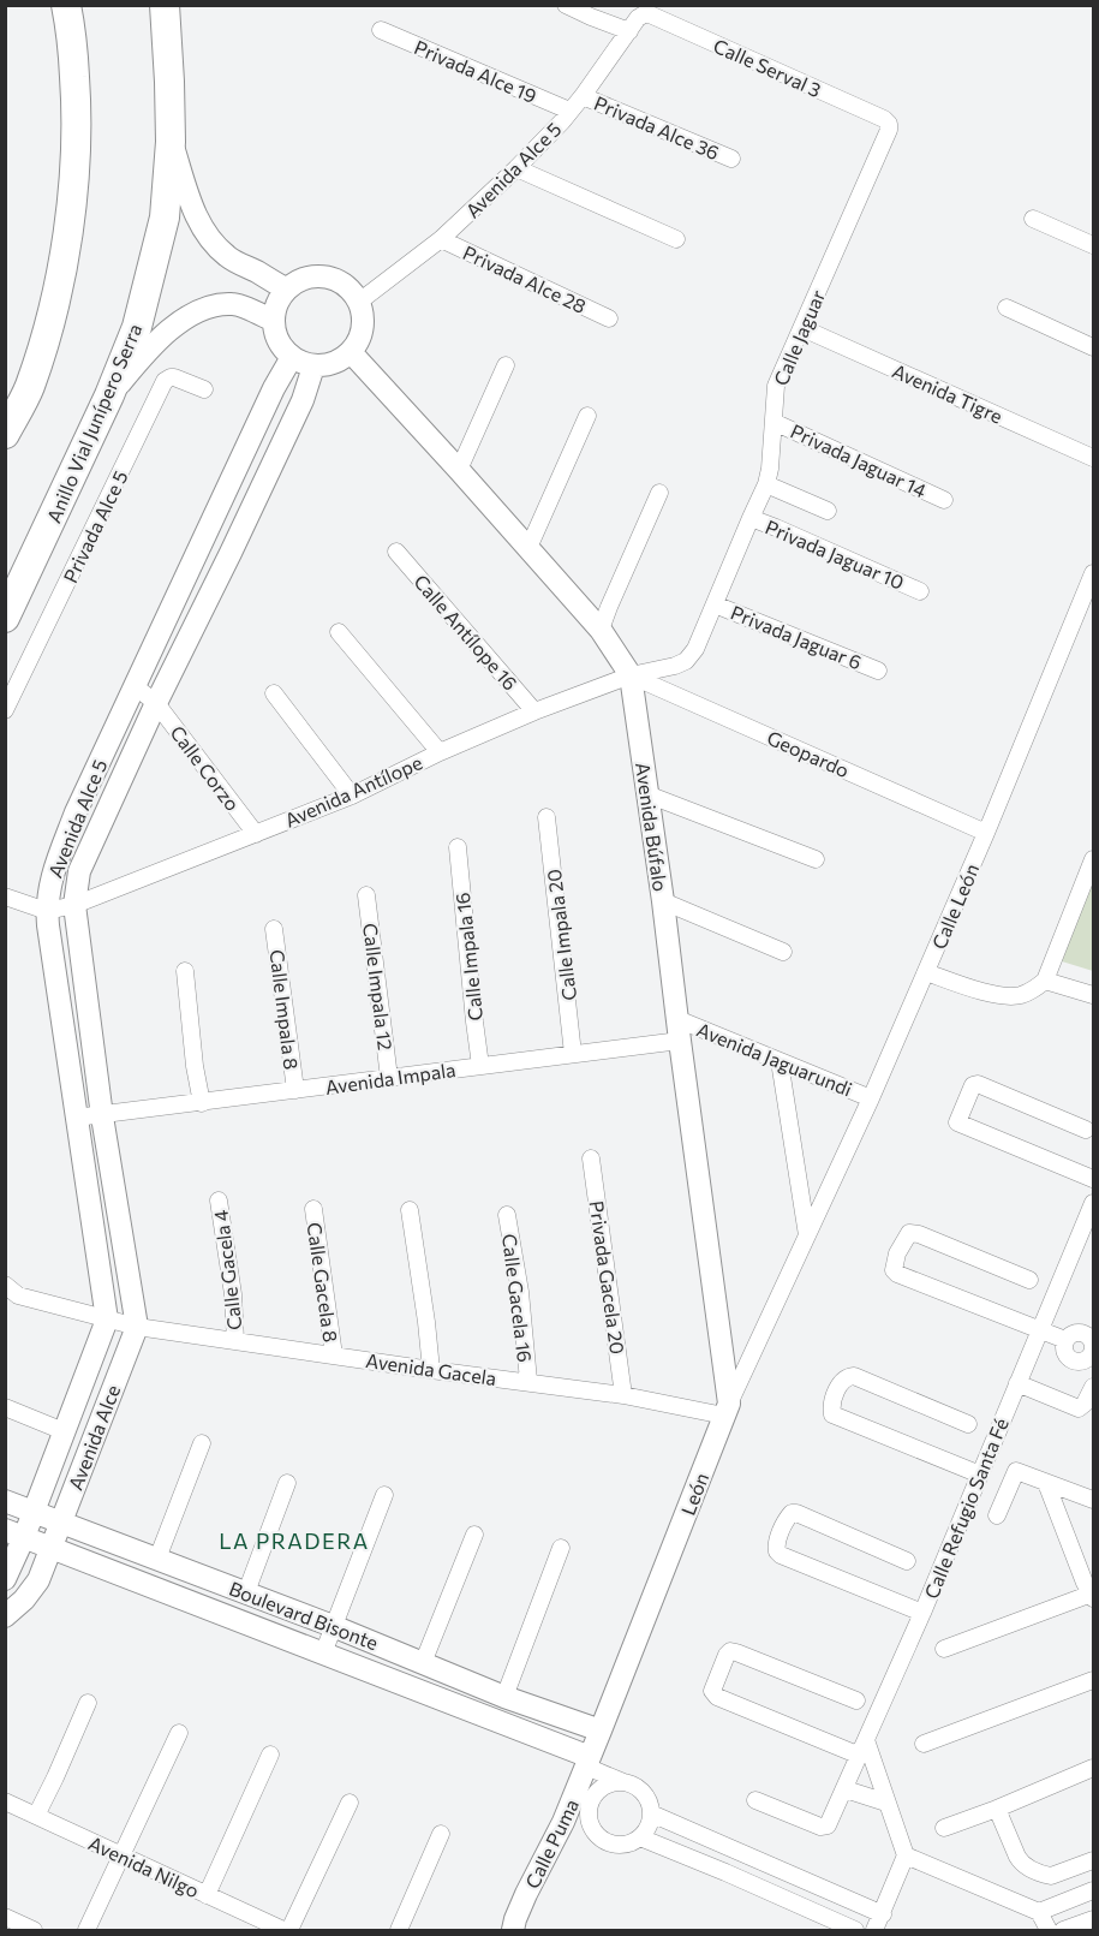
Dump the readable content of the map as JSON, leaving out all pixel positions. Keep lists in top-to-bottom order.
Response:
{
  "streets": {
    "highway": ["Anillo Vial Junípero Serra"],
    "street": [
      "Calle Serval 3",
      "Privada Alce 19",
      "Privada Alce 36",
      "Avenida Alce 5",
      "Privada Alce 28",
      "Calle Jaguar",
      "Avenida Tigre",
      "Privada Jaguar 14",
      "Privada Alce 5",
      "Privada Jaguar 10",
      "Calle Antílope 16",
      "Privada Jaguar 6",
      "Geopardo",
      "Calle Corzo",
      "Avenida Antílope",
      "Avenida Búfalo",
      "Calle León",
      "Calle Impala 20",
      "Calle Impala 16",
      "Calle Impala 12",
      "Calle Impala 8",
      "Avenida Jaguarundi",
      "Avenida Impala",
      "Calle Gacela 4",
      "Privada Gacela 20",
      "Calle Gacela 8",
      "Calle Gacela 16",
      "Avenida Gacela",
      "Avenida Alce",
      "León",
      "Calle Refugio Santa Fé",
      "Boulevard Bisonte",
      "Calle Puma",
      "Avenida Nilgo"
    ]
  },
  "crossings": [
    ["Calle Serval 3", "Avenida Alce 5"],
    ["Calle Serval 3", "Calle Jaguar"],
    ["Privada Alce 19", "Avenida Alce 5"],
    ["Privada Alce 36", "Avenida Alce 5"],
    ["Avenida Alce 5", "Privada Alce 28"],
    ["Avenida Alce 5", "Calle Corzo"],
    ["Avenida Alce 5", "Avenida Antílope"],
    ["Avenida Alce 5", "Avenida Búfalo"],
    ["Avenida Alce 5", "Avenida Impala"],
    ["Avenida Alce 5", "Avenida Gacela"],
    ["Avenida Alce 5", "Avenida Alce"],
    ["Calle Jaguar", "Avenida Tigre"],
    ["Calle Jaguar", "Privada Jaguar 14"],
    ["Calle Jaguar", "Privada Jaguar 10"],
    ["Calle Jaguar", "Privada Jaguar 6"],
    ["Calle Jaguar", "Geopardo"],
    ["Calle Jaguar", "Avenida Antílope"],
    ["Calle Jaguar", "Avenida Búfalo"],
    ["Calle Antílope 16", "Avenida Antílope"],
    ["Geopardo", "Avenida Antílope"],
    ["Geopardo", "Avenida Búfalo"],
    ["Geopardo", "Calle León"],
    ["Calle Corzo", "Avenida Antílope"],
    ["Avenida Antílope", "Avenida Búfalo"],
    ["Avenida Búfalo", "Avenida Jaguarundi"],
    ["Avenida Búfalo", "Avenida Impala"],
    ["Avenida Búfalo", "Avenida Gacela"],
    ["Avenida Búfalo", "León"],
    ["Calle León", "Avenida Jaguarundi"],
    ["Calle León", "León"],
    ["Calle Impala 20", "Avenida Impala"],
    ["Calle Impala 16", "Avenida Impala"],
    ["Calle Impala 12", "Avenida Impala"],
    ["Calle Impala 8", "Avenida Impala"],
    ["Avenida Jaguarundi", "Avenida Impala"],
    ["Calle Gacela 4", "Avenida Gacela"],
    ["Privada Gacela 20", "Avenida Gacela"],
    ["Calle Gacela 8", "Avenida Gacela"],
    ["Calle Gacela 16", "Avenida Gacela"],
    ["Avenida Gacela", "Avenida Alce"],
    ["Avenida Gacela", "León"],
    ["Avenida Alce", "Boulevard Bisonte"],
    ["León", "Boulevard Bisonte"],
    ["León", "Calle Puma"],
    ["Boulevard Bisonte", "Calle Puma"]
  ],
  "districts": ["LA PRADERA"]
}
